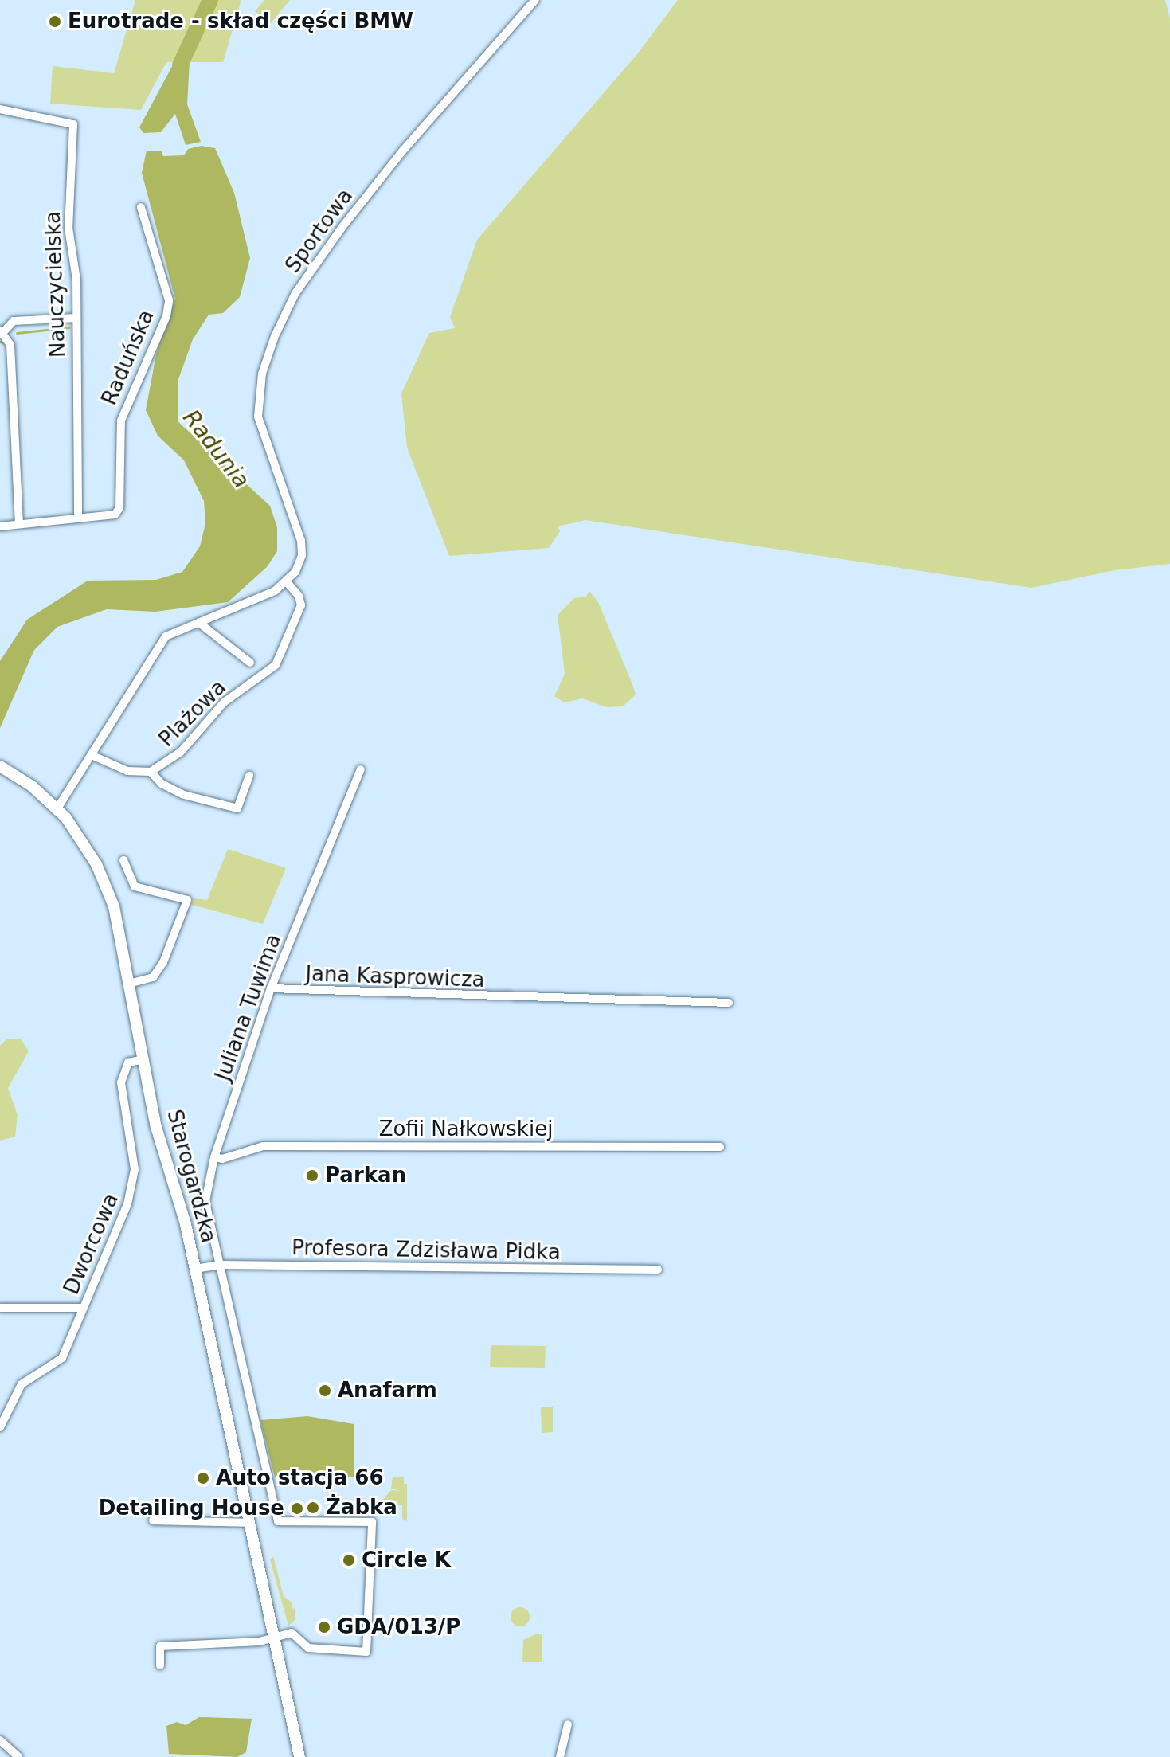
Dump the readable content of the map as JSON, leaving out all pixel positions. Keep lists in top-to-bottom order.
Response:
{
  "streets": {
    "main road": ["Starogardzka"],
    "street": [
      "Sportowa",
      "Nauczycielska",
      "Raduńska",
      "Plażowa",
      "Jana Kasprowicza",
      "Juliana Tuwima",
      "Zofii Nałkowskiej",
      "Dworcowa",
      "Profesora Zdzisława Pidka"
    ]
  },
  "crossings": [
    ["Sportowa", "Plażowa"],
    ["Nauczycielska", "Raduńska"],
    ["Jana Kasprowicza", "Juliana Tuwima"],
    ["Juliana Tuwima", "Zofii Nałkowskiej"],
    ["Juliana Tuwima", "Starogardzka"],
    ["Juliana Tuwima", "Profesora Zdzisława Pidka"],
    ["Starogardzka", "Dworcowa"],
    ["Starogardzka", "Profesora Zdzisława Pidka"]
  ],
  "water": ["Radunia"],
  "places": [
    "Eurotrade - skład części BMW",
    "Parkan",
    "Anafarm",
    "Auto stacja 66",
    "Żabka",
    "Detailing House",
    "Circle K",
    "GDA/013/P"
  ]
}
